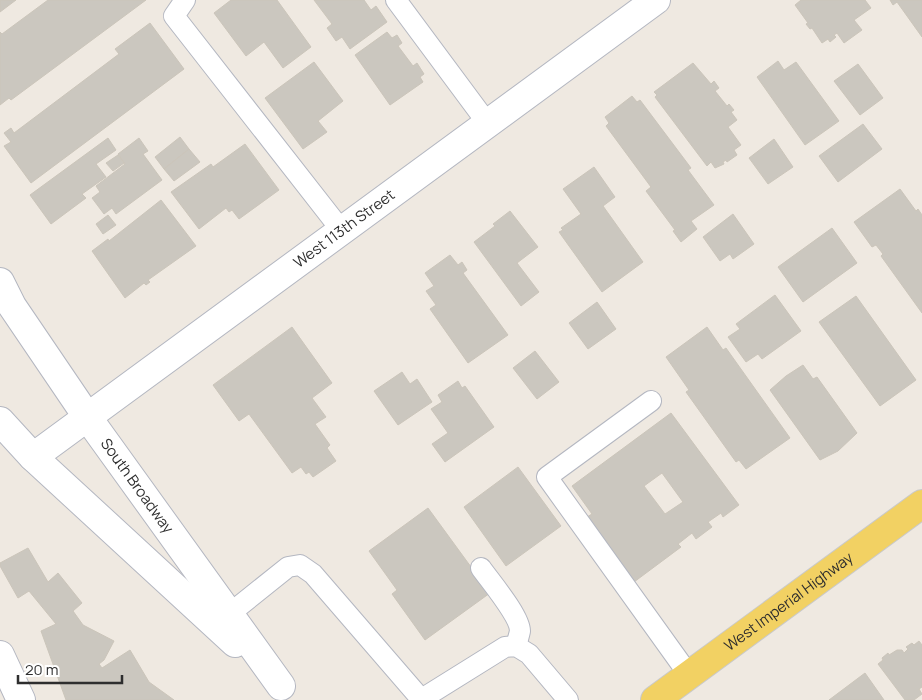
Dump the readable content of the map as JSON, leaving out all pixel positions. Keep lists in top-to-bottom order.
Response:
{
  "streets": {
    "main road": ["West Imperial Highway"],
    "street": ["West 113th Street", "South Broadway"]
  },
  "crossings": [
    ["West 113th Street", "South Broadway"]
  ],
  "scale_bar": "20 m"
}
